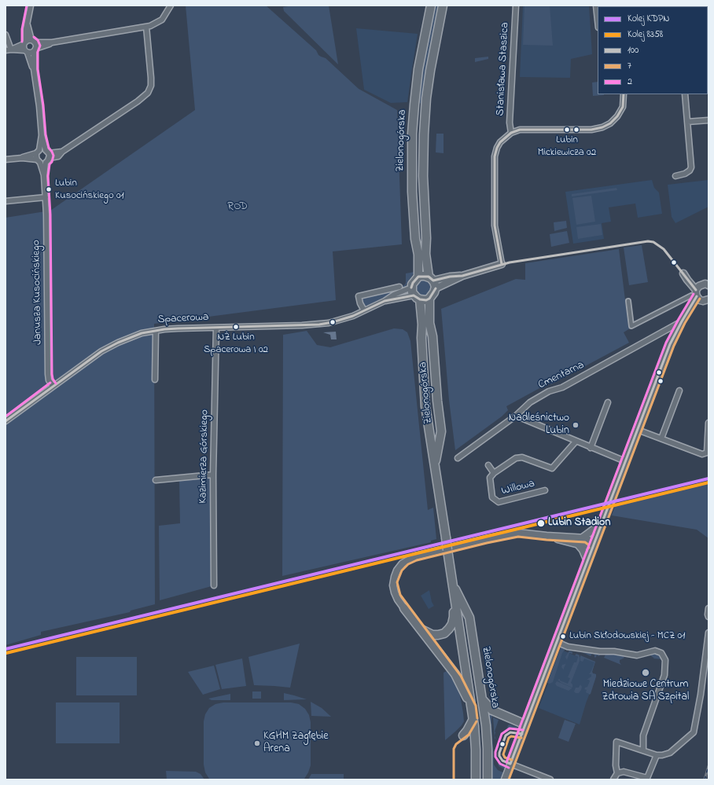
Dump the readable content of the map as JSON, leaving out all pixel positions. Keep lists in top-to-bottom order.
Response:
{
  "streets": {
    "main road": ["Zielonogórska"],
    "street": [
      "Stanisława Staszica",
      "Janusza Kusocińskiego",
      "Spacerowa",
      "Cmentarna",
      "Kazimierza Górskiego",
      "Willowa"
    ]
  },
  "crossings": [
    ["Zielonogórska", "Spacerowa"],
    ["Janusza Kusocińskiego", "Spacerowa"],
    ["Spacerowa", "Kazimierza Górskiego"]
  ],
  "parks": ["ROD"],
  "places": [
    "Lubin Mickiewicza 02",
    "Lubin Kusocińskiego 01",
    "NŻ Lubin Spacerowa I 02",
    "Nadleśnictwo Lubin",
    "Lubin Stadion",
    "Lubin Skłodowskiej - MCZ 01",
    "Miedziowe Centrum Zdrowia SA Szpital",
    "KGHM Zagłębie Arena"
  ],
  "lines": [
    "transit line 2",
    "transit line 100",
    "transit line 7",
    "rail line KDPN",
    "rail line 8358"
  ],
  "legend": [
    "Kolej KDPN",
    "Kolej 8358",
    "100",
    "7",
    "2"
  ]
}
